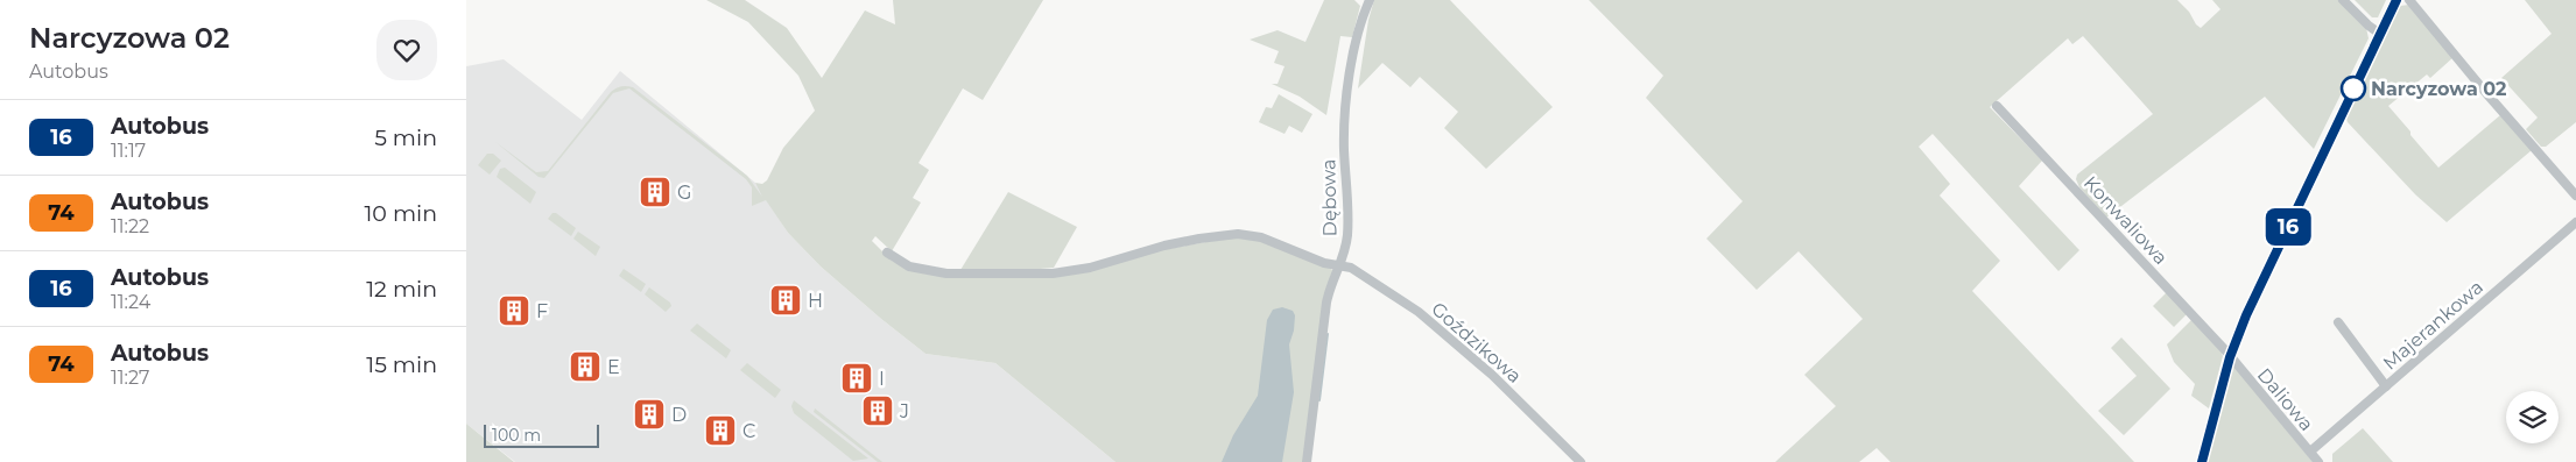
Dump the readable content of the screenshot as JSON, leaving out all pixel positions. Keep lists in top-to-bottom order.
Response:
{
  "streets": {
    "street": [
      "Dębowa",
      "Konwaliowa",
      "Majerankowa",
      "Goździkowa",
      "Daliowa"
    ]
  },
  "crossings": [
    ["Dębowa", "Goździkowa"],
    ["Konwaliowa", "Daliowa"],
    ["Majerankowa", "Daliowa"]
  ],
  "places": {
    "other": ["Narcyzowa 02"],
    "building": [
      "G",
      "H",
      "F",
      "E",
      "I",
      "J",
      "D",
      "C"
    ]
  },
  "lines": ["bus line 16"],
  "scale_bar": "100 m",
  "page": {
    "heading": ["Narcyzowa 02", "Autobus"],
    "on_map": "16",
    "list": [
      {
        "mark": "16",
        "name": "Autobus",
        "note": "11:17",
        "value": "5 min"
      },
      {
        "mark": "74",
        "name": "Autobus",
        "note": "11:22",
        "value": "10 min"
      },
      {
        "mark": "16",
        "name": "Autobus",
        "note": "11:24",
        "value": "12 min"
      },
      {
        "mark": "74",
        "name": "Autobus",
        "note": "11:27",
        "value": "15 min"
      }
    ],
    "scale": "100 m"
  }
}
